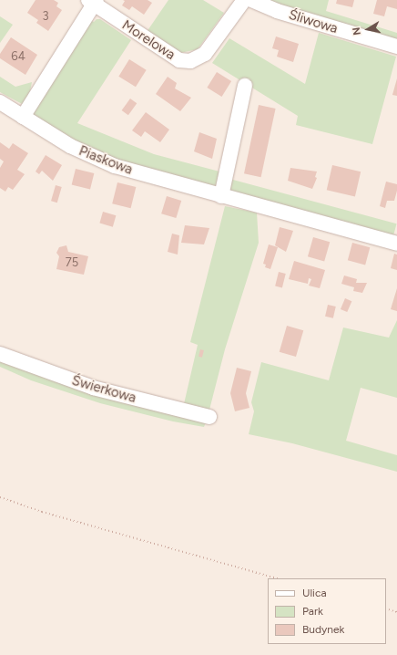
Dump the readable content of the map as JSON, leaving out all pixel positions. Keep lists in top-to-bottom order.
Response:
{
  "streets": {
    "street": [
      "Śliwowa",
      "Morelowa",
      "Piaskowa",
      "Świerkowa"
    ]
  },
  "crossings": [
    ["Morelowa", "Piaskowa"]
  ],
  "house_numbers": ["3", "64", "75"],
  "legend": ["Ulica", "Park", "Budynek"],
  "north": "left"
}
